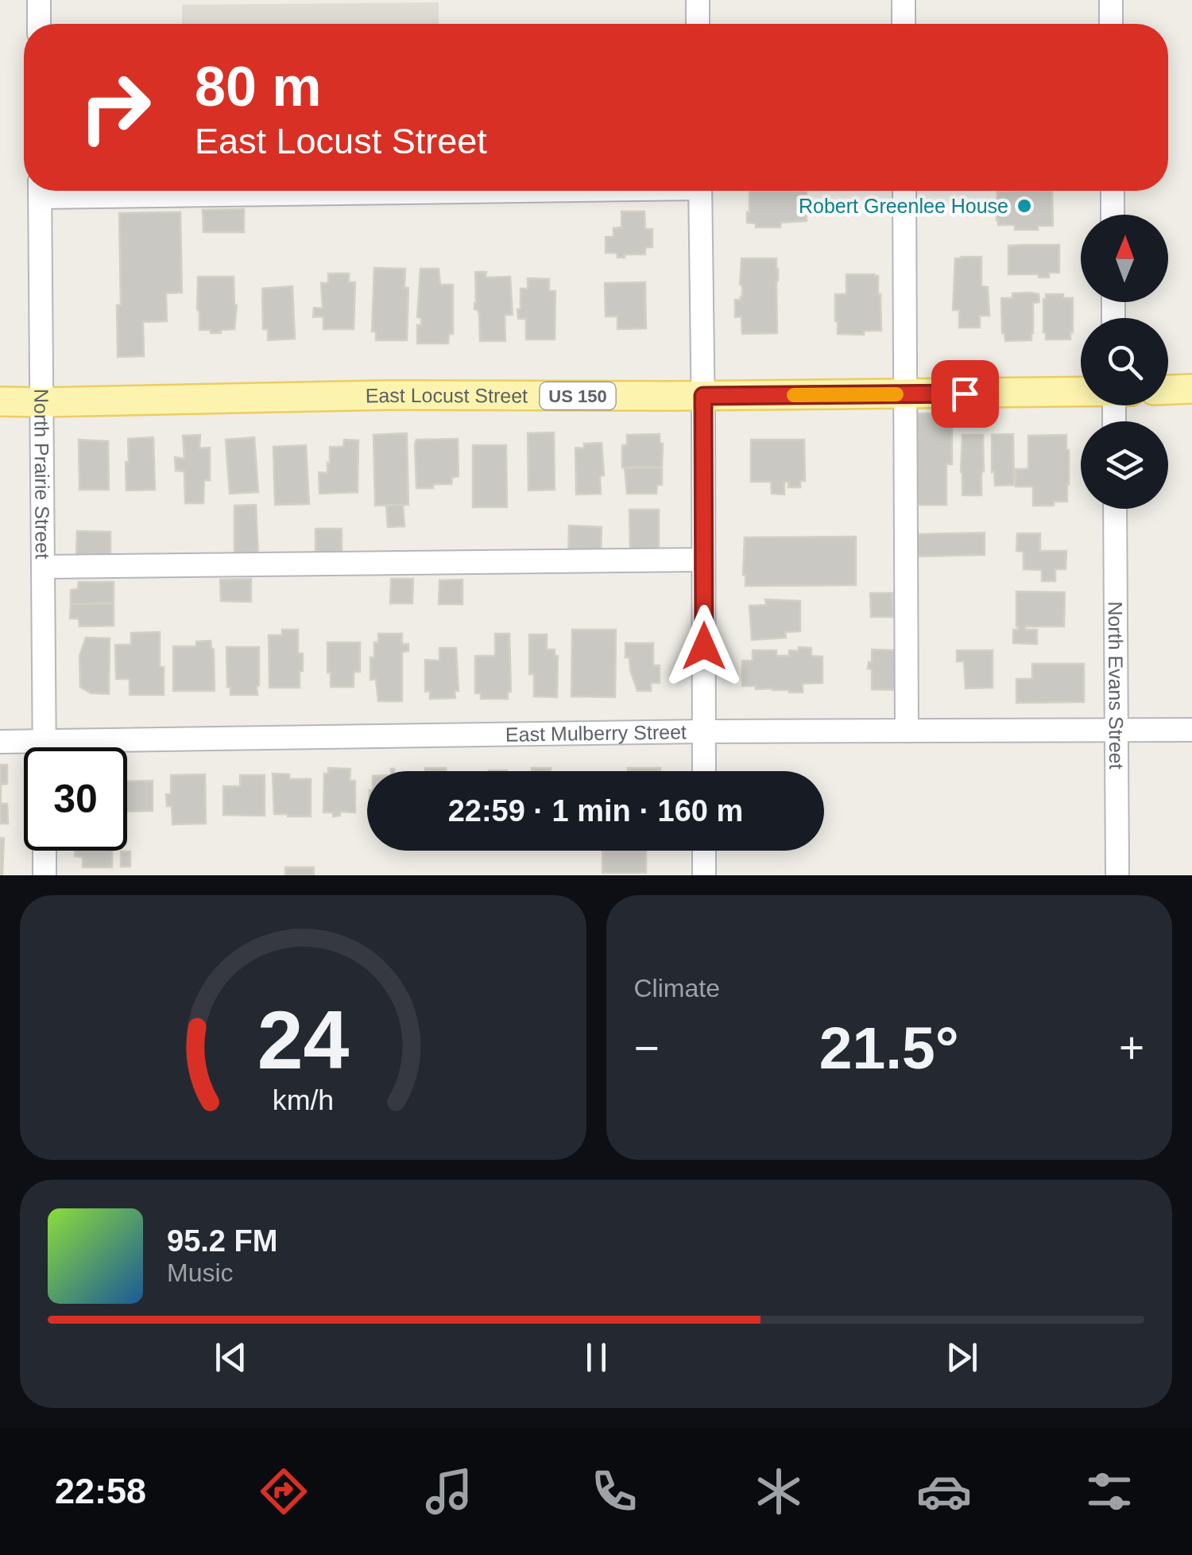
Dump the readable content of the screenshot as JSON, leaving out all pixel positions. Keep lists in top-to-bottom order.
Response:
{
  "streets": {
    "main road": ["East Locust Street", "US 150"],
    "street": ["North Prairie Street", "North Evans Street", "East Mulberry Street"]
  },
  "crossings": [
    ["East Locust Street", "North Prairie Street"],
    ["North Prairie Street", "East Mulberry Street"],
    ["North Evans Street", "East Mulberry Street"]
  ],
  "places": ["Robert Greenlee House"],
  "north": "top",
  "page": {
    "turn": ["80 m", "East Locust Street"],
    "limit": "30",
    "trip": "22:59 · 1 min · 160 m",
    "tile": "Climate",
    "heat": ["−", "21.5°", "+"],
    "song": ["95.2 FM", "Music"],
    "tabs": "22:58",
    "gauge": ["24", "km/h"]
  }
}
